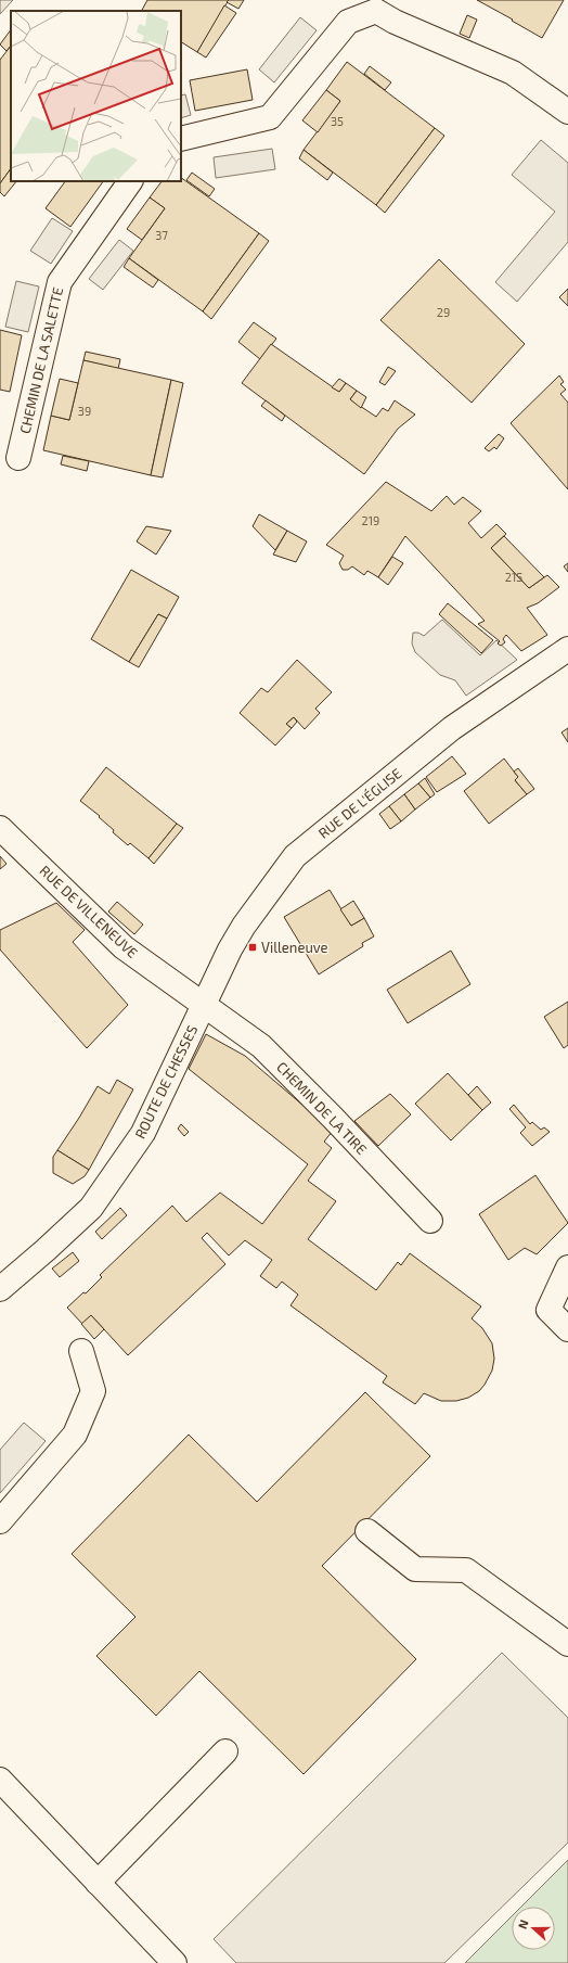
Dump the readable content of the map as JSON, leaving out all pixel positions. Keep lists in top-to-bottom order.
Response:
{
  "streets": {
    "street": [
      "CHEMIN DE LA SALETTE",
      "RUE DE L'ÉGLISE",
      "RUE DE VILLENEUVE",
      "ROUTE DE CHESSES",
      "CHEMIN DE LA TIRE"
    ]
  },
  "crossings": [
    ["RUE DE L'ÉGLISE", "RUE DE VILLENEUVE"],
    ["RUE DE L'ÉGLISE", "ROUTE DE CHESSES"],
    ["RUE DE L'ÉGLISE", "CHEMIN DE LA TIRE"],
    ["RUE DE VILLENEUVE", "ROUTE DE CHESSES"],
    ["RUE DE VILLENEUVE", "CHEMIN DE LA TIRE"],
    ["ROUTE DE CHESSES", "CHEMIN DE LA TIRE"]
  ],
  "places": {
    "transit": ["Villeneuve"]
  },
  "house_numbers": [
    "35",
    "37",
    "29",
    "39",
    "219",
    "215"
  ],
  "north": "left"
}
